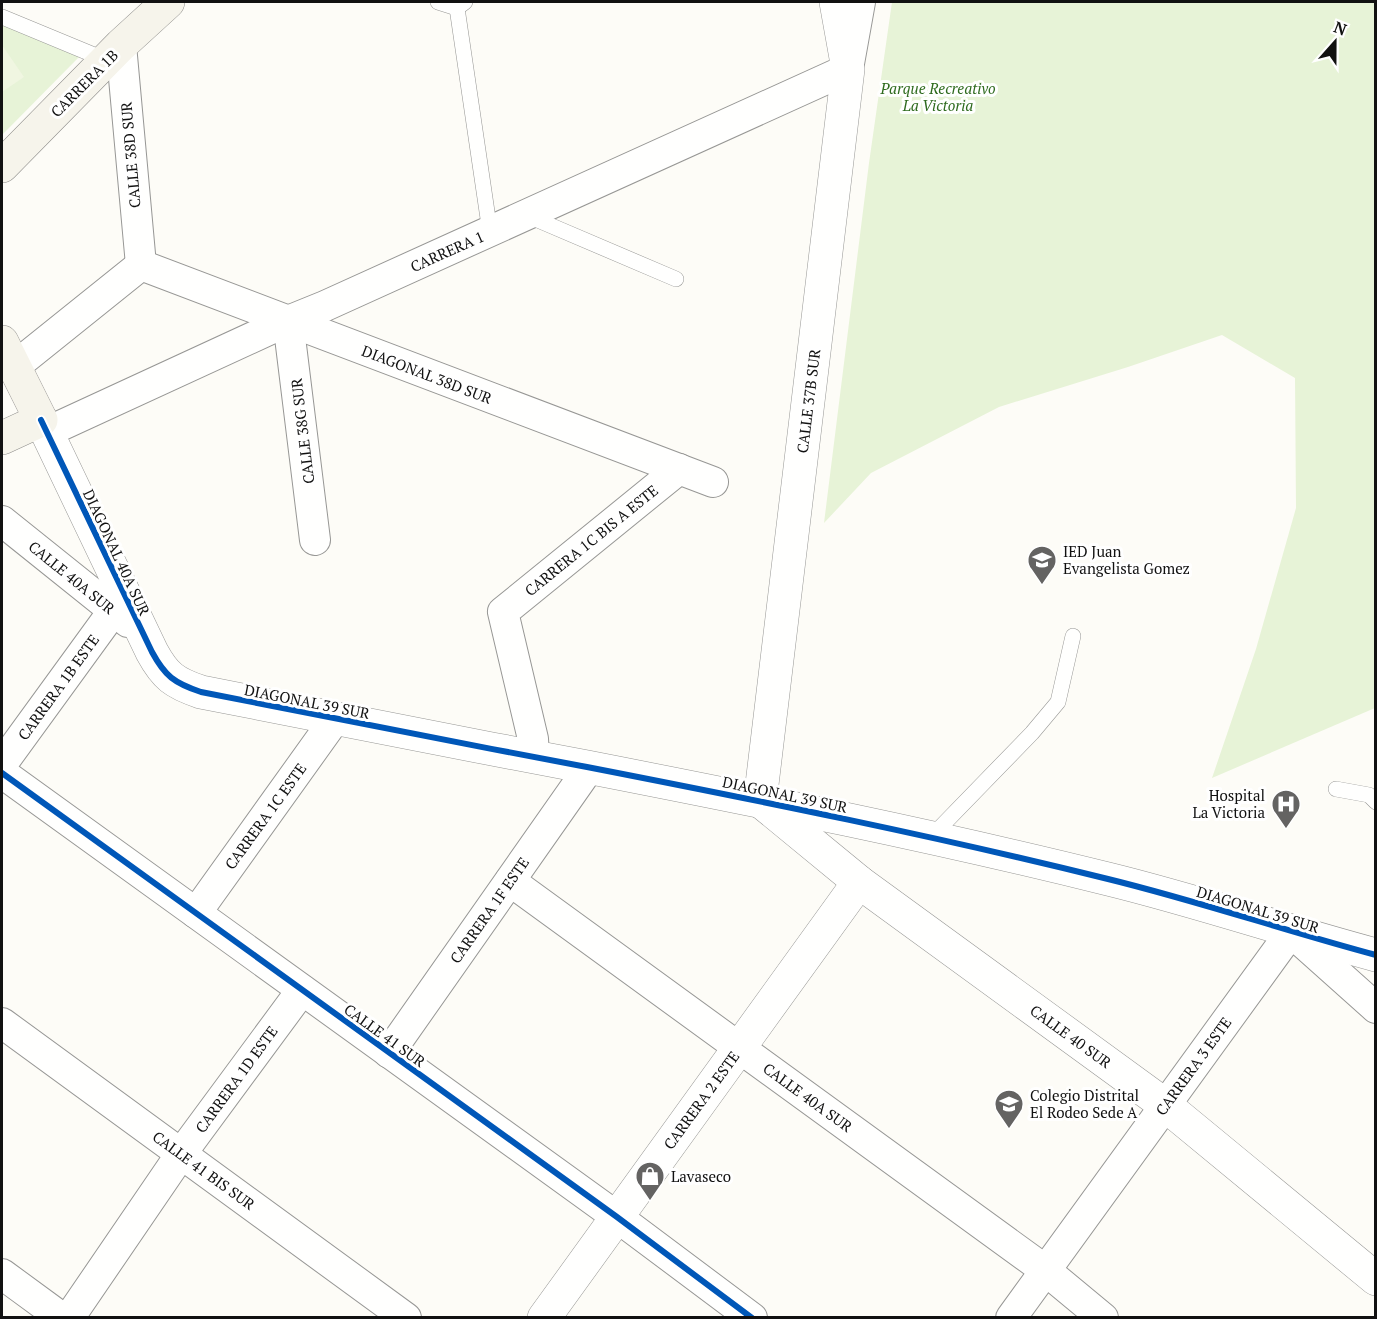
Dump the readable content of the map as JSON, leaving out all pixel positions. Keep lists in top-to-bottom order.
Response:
{
  "streets": {
    "main road": ["CARRERA 1B", "DIAGONAL 40A SUR"],
    "street": [
      "CALLE 38D SUR",
      "CARRERA 1",
      "DIAGONAL 38D SUR",
      "CALLE 37B SUR",
      "CALLE 38G SUR",
      "CARRERA 1C BIS A ESTE",
      "CALLE 40A SUR",
      "CARRERA 1B ESTE",
      "DIAGONAL 39 SUR",
      "CARRERA 1C ESTE",
      "CARRERA 1F ESTE",
      "CALLE 41 SUR",
      "CALLE 40 SUR",
      "CARRERA 3 ESTE",
      "CARRERA 1D ESTE",
      "CARRERA 2 ESTE",
      "CALLE 41 BIS SUR"
    ]
  },
  "crossings": [
    ["CARRERA 1B", "CALLE 38D SUR"],
    ["CALLE 38D SUR", "DIAGONAL 38D SUR"],
    ["CARRERA 1", "DIAGONAL 38D SUR"],
    ["CARRERA 1", "CALLE 37B SUR"],
    ["CARRERA 1", "CALLE 38G SUR"],
    ["CARRERA 1", "DIAGONAL 40A SUR"],
    ["DIAGONAL 38D SUR", "CALLE 38G SUR"],
    ["DIAGONAL 38D SUR", "CARRERA 1C BIS A ESTE"],
    ["CALLE 37B SUR", "DIAGONAL 39 SUR"],
    ["CALLE 37B SUR", "CALLE 40 SUR"],
    ["CARRERA 1C BIS A ESTE", "DIAGONAL 39 SUR"],
    ["DIAGONAL 40A SUR", "CALLE 40A SUR"],
    ["DIAGONAL 40A SUR", "DIAGONAL 39 SUR"],
    ["CALLE 40A SUR", "CARRERA 1B ESTE"],
    ["CALLE 40A SUR", "CARRERA 1F ESTE"],
    ["CALLE 40A SUR", "CARRERA 3 ESTE"],
    ["CALLE 40A SUR", "CARRERA 2 ESTE"],
    ["DIAGONAL 39 SUR", "CARRERA 1C ESTE"],
    ["DIAGONAL 39 SUR", "CARRERA 1F ESTE"],
    ["DIAGONAL 39 SUR", "CALLE 40 SUR"],
    ["DIAGONAL 39 SUR", "CARRERA 3 ESTE"],
    ["CARRERA 1C ESTE", "CALLE 41 SUR"],
    ["CARRERA 1F ESTE", "CALLE 41 SUR"],
    ["CALLE 41 SUR", "CARRERA 1D ESTE"],
    ["CALLE 41 SUR", "CARRERA 2 ESTE"],
    ["CALLE 40 SUR", "CARRERA 3 ESTE"],
    ["CALLE 40 SUR", "CARRERA 2 ESTE"],
    ["CARRERA 1D ESTE", "CALLE 41 BIS SUR"]
  ],
  "parks": ["Parque Recreativo La Victoria"],
  "places": {
    "school or university": ["IED Juan Evangelista Gomez", "Colegio Distrital El Rodeo Sede A"],
    "hospital": ["Hospital La Victoria"],
    "shop": ["Lavaseco"]
  },
  "north": "top"
}
